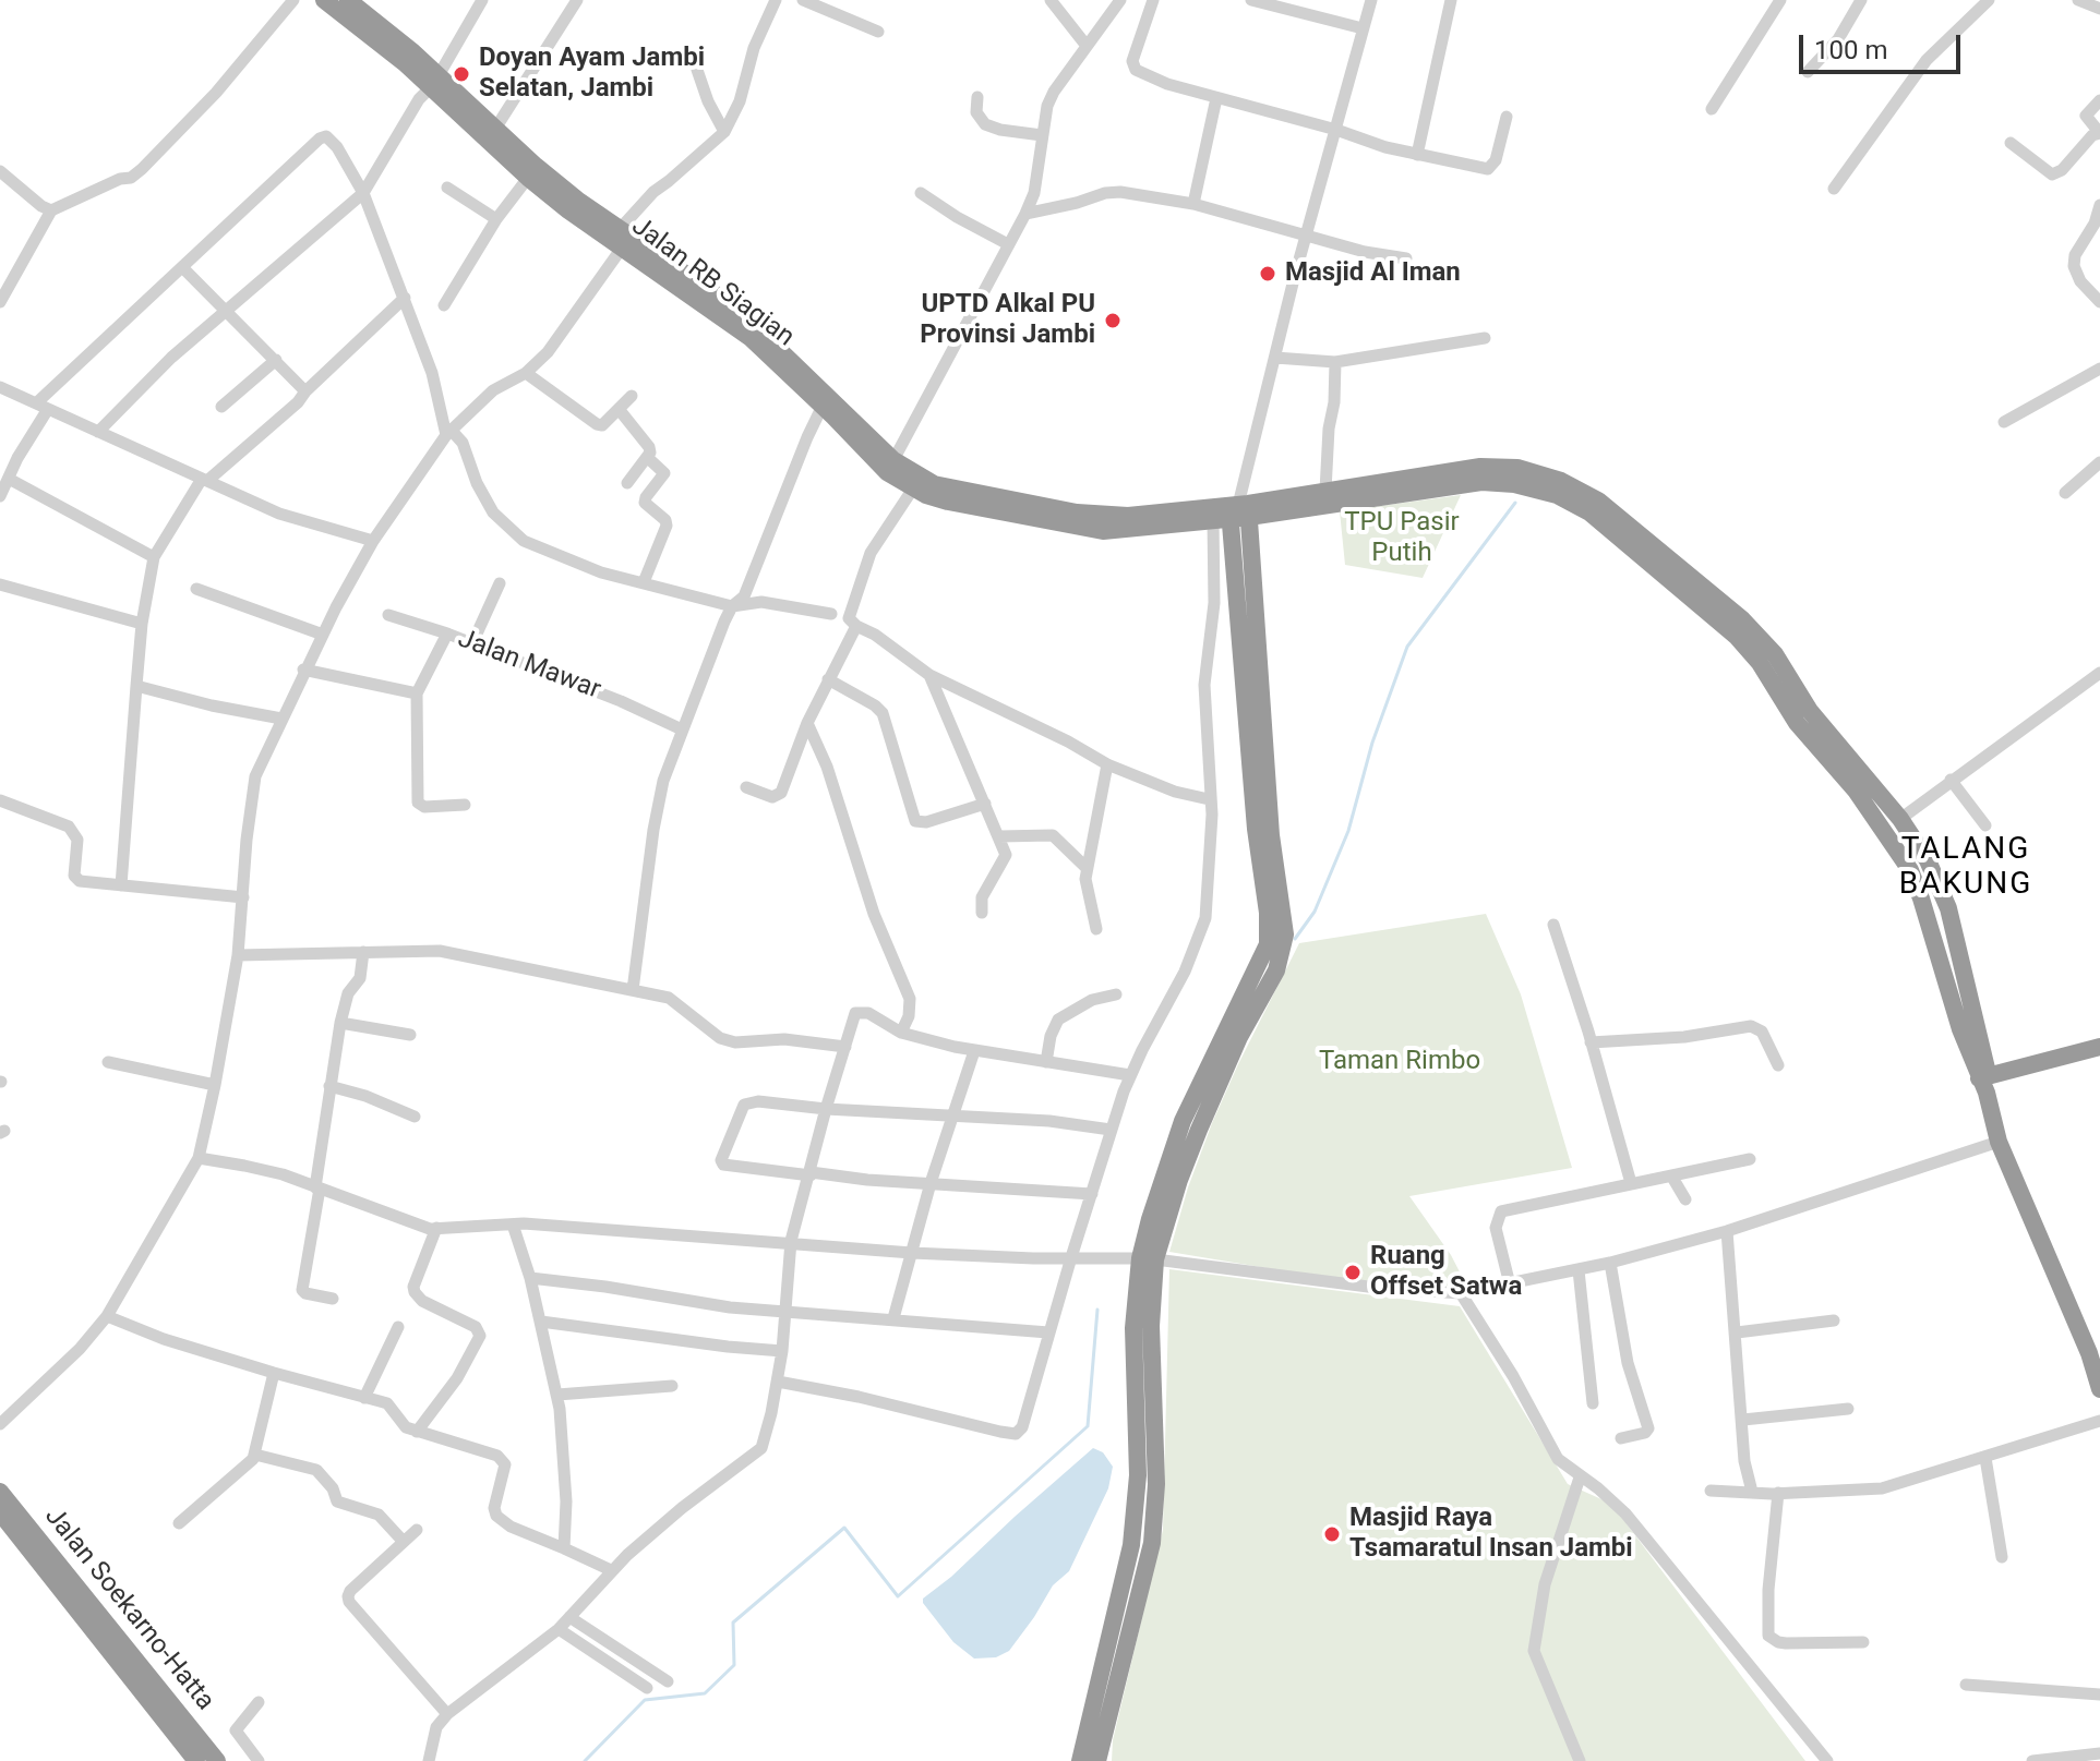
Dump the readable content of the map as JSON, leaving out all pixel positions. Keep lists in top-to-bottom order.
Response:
{
  "streets": {
    "highway": ["Jalan RB Siagian", "Jalan Soekarno-Hatta"],
    "street": ["Jalan Mawar"]
  },
  "districts": ["TALANG BAKUNG"],
  "parks": ["TPU Pasir Putih", "Taman Rimbo"],
  "places": [
    "Doyan Ayam Jambi Selatan, Jambi",
    "Masjid Al Iman",
    "UPTD Alkal PU Provinsi Jambi",
    "Ruang Offset Satwa",
    "Masjid Raya Tsamaratul Insan Jambi"
  ],
  "scale_bar": "100 m"
}
